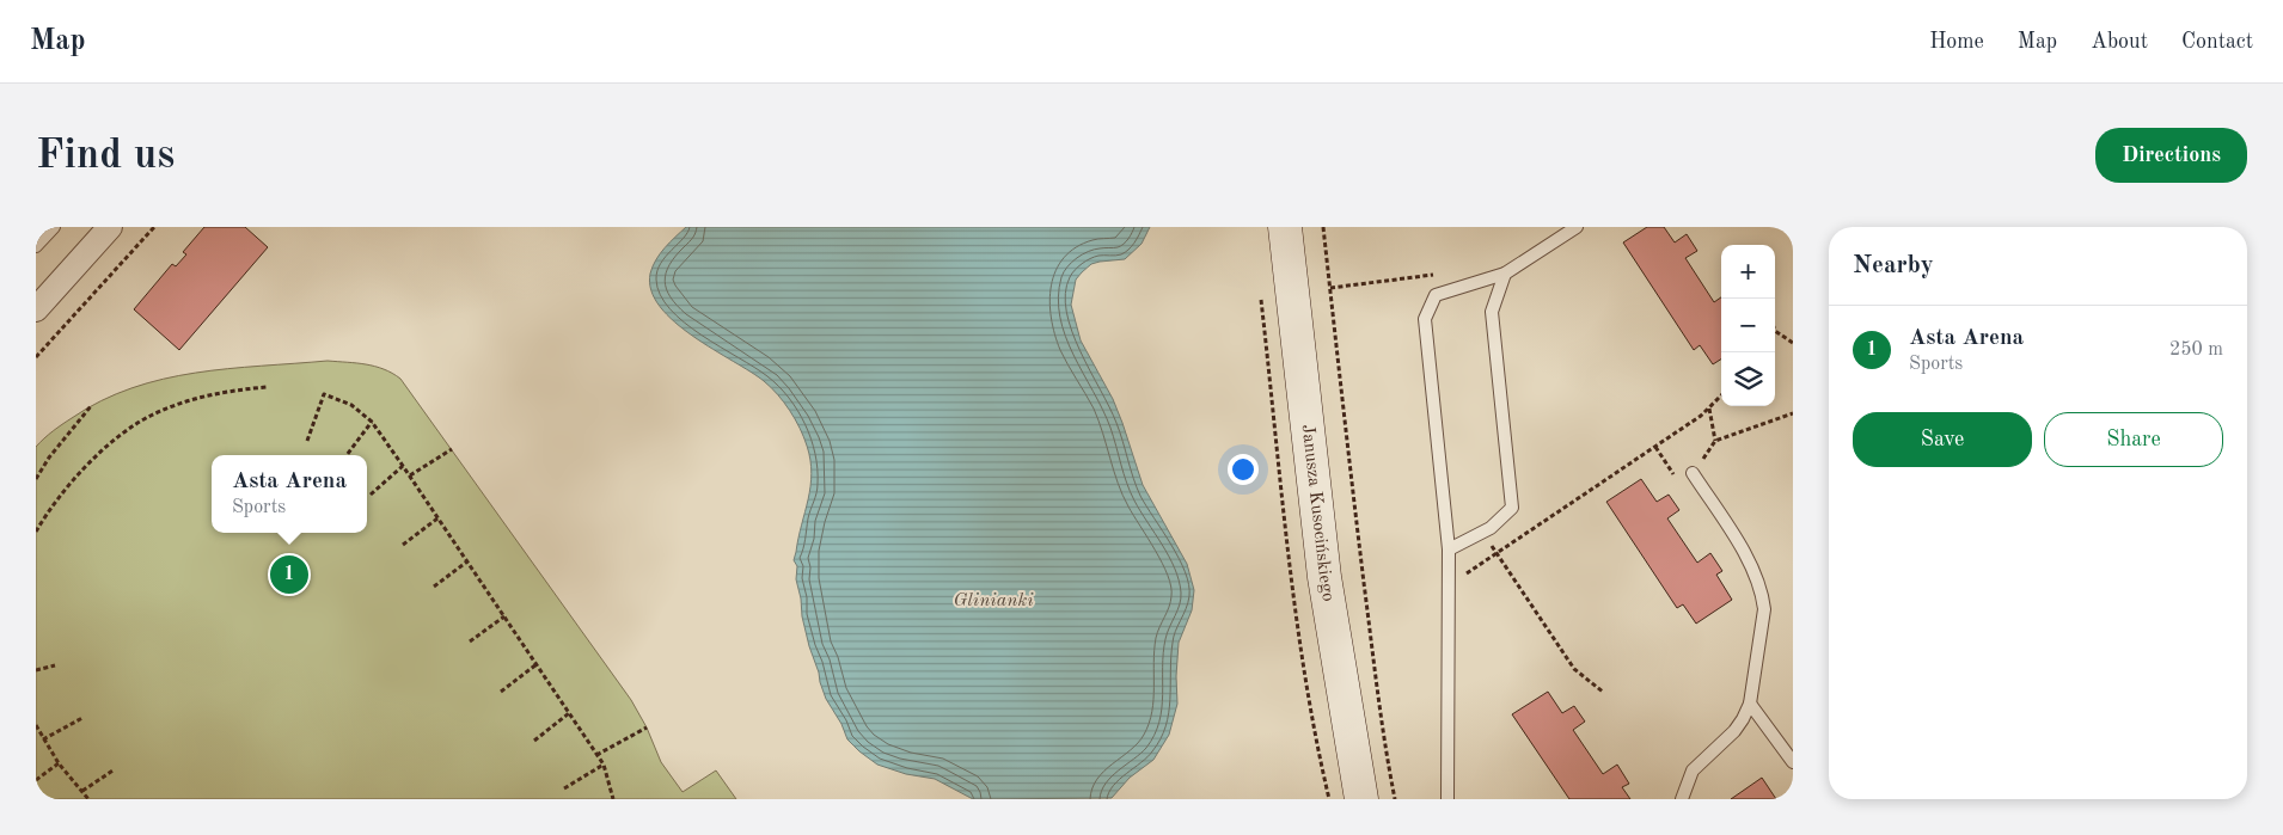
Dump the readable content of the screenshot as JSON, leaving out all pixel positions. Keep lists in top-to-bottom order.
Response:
{
  "streets": {
    "street": ["Janusza Kusocińskiego"]
  },
  "water": ["Glinianki"],
  "page": {
    "header": "Map",
    "nav": [
      "Home",
      "Map",
      "About",
      "Contact"
    ],
    "buttons": [
      "Directions",
      ["Save", "Share"]
    ],
    "title": "Find us",
    "heading": "Nearby",
    "map_buttons": ["+", "−"],
    "list": [
      {
        "mark": "1",
        "name": "Asta Arena",
        "note": "Sports",
        "value": "250 m"
      }
    ],
    "popup": ["Asta Arena", "Sports"],
    "pins": "1"
  }
}
